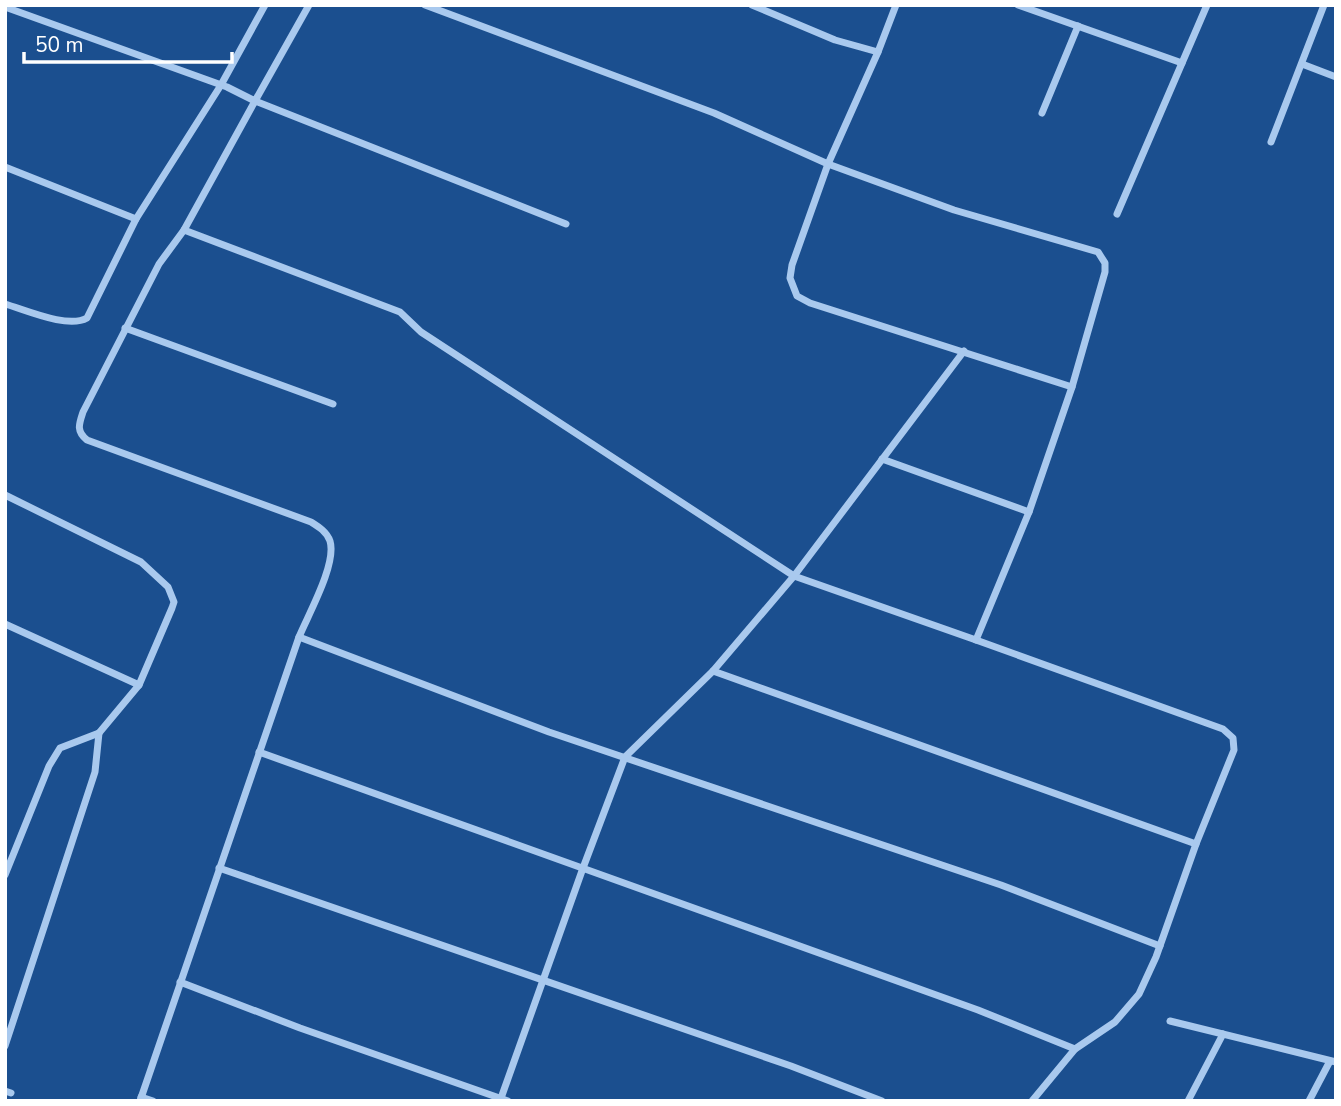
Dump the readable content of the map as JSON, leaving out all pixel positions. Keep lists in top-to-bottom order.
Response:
{
  "scale_bar": "50 m"
}
